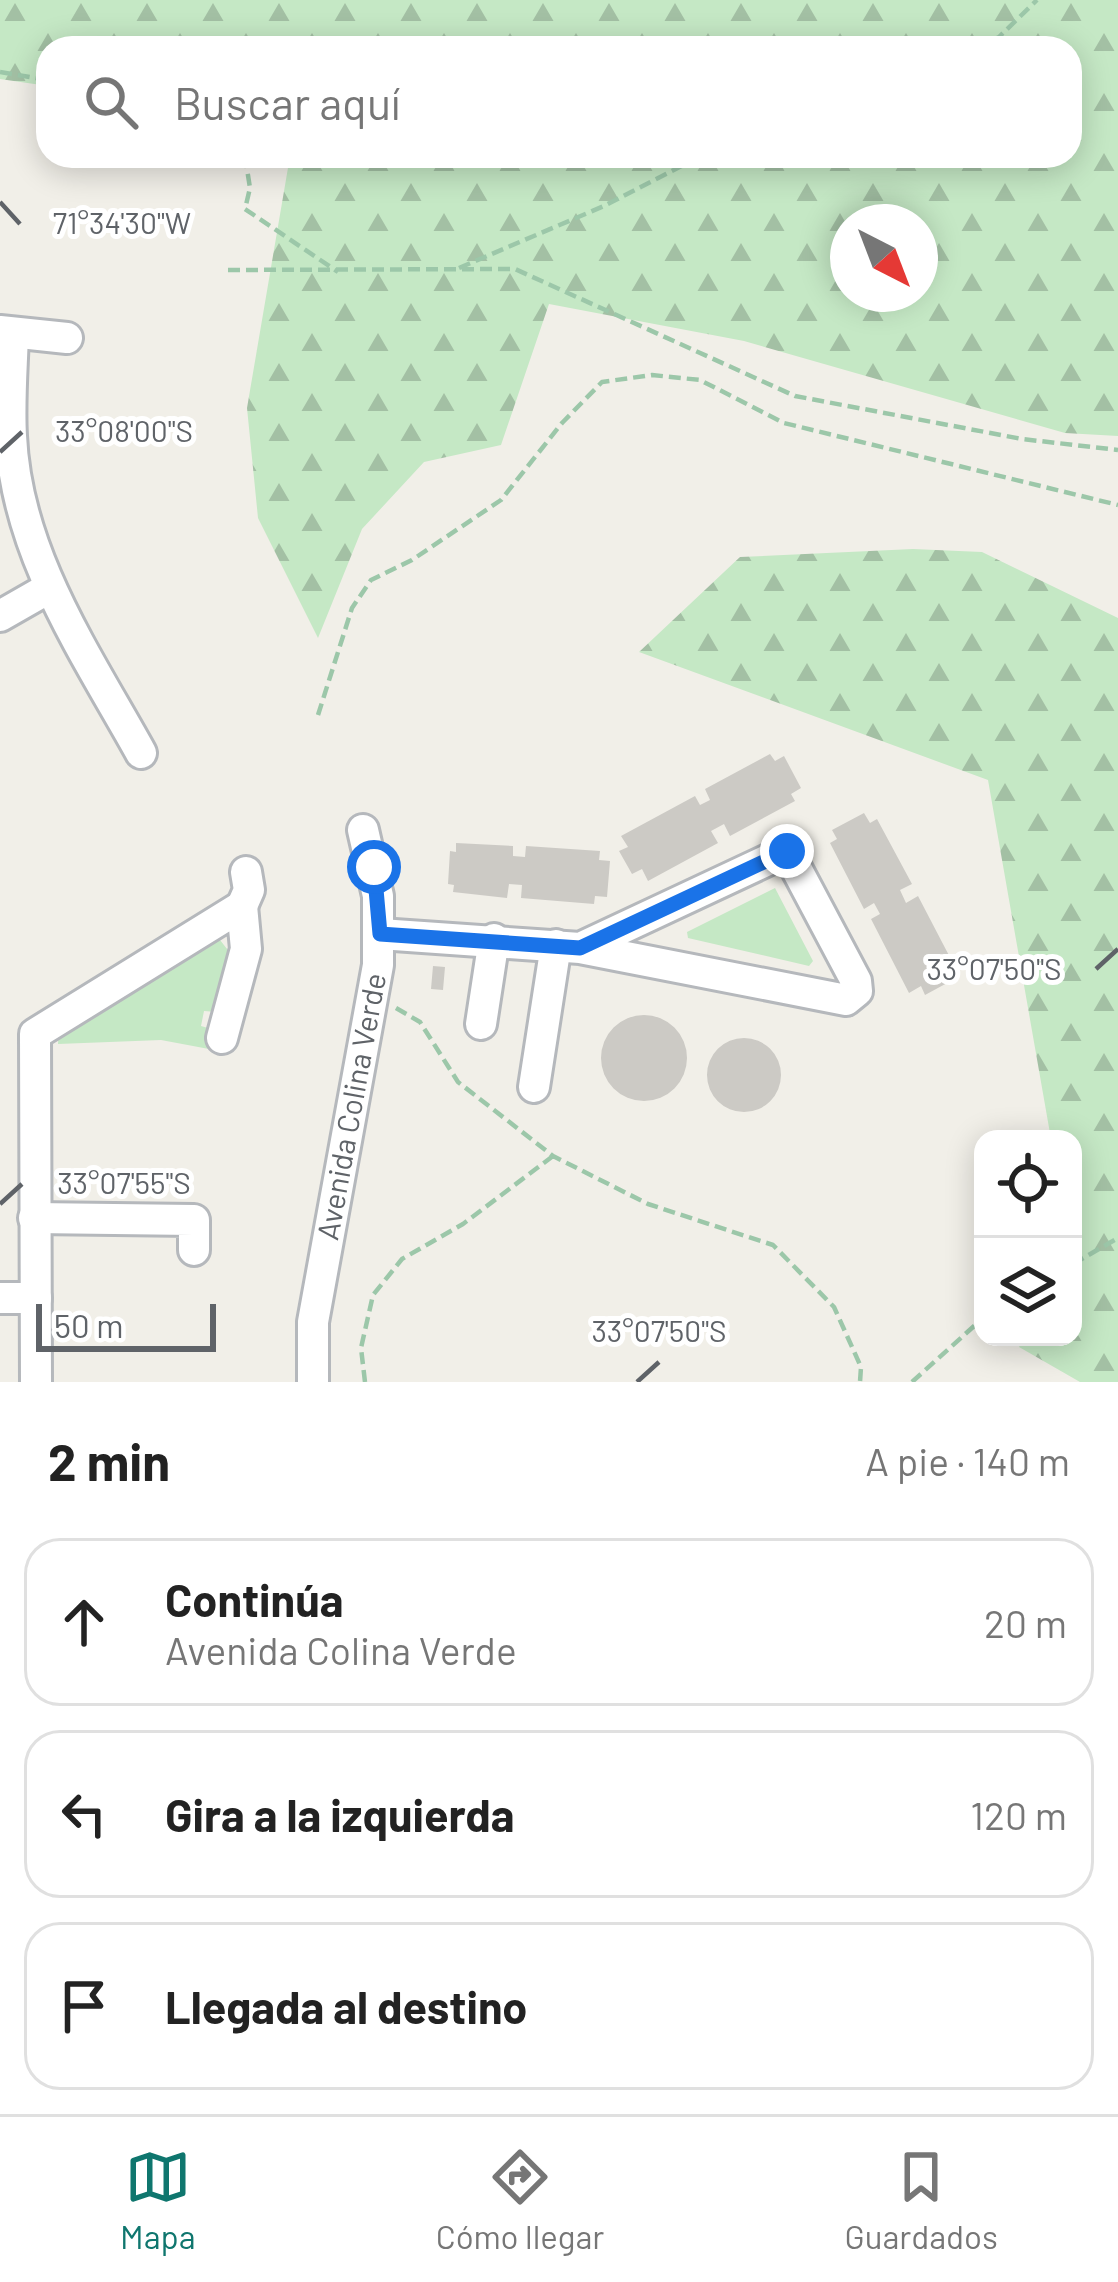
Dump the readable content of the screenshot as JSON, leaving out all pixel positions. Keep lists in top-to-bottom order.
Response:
{
  "streets": {
    "street": ["Avenida Colina Verde"]
  },
  "scale_bar": "50 m",
  "north": "bottom right",
  "page": {
    "search": "Buscar aquí",
    "scale": "50 m",
    "heading": ["2 min", "A pie · 140 m"],
    "list": [
      ["Continúa", "Avenida Colina Verde", "20 m"],
      ["Gira a la izquierda", "120 m"],
      "Llegada al destino"
    ],
    "nav": ["Mapa", "Cómo llegar", "Guardados"]
  },
  "coordinates": [
    "71°34'30\"W",
    "33°08'00\"S",
    "33°07'50\"S",
    "33°07'55\"S"
  ]
}
